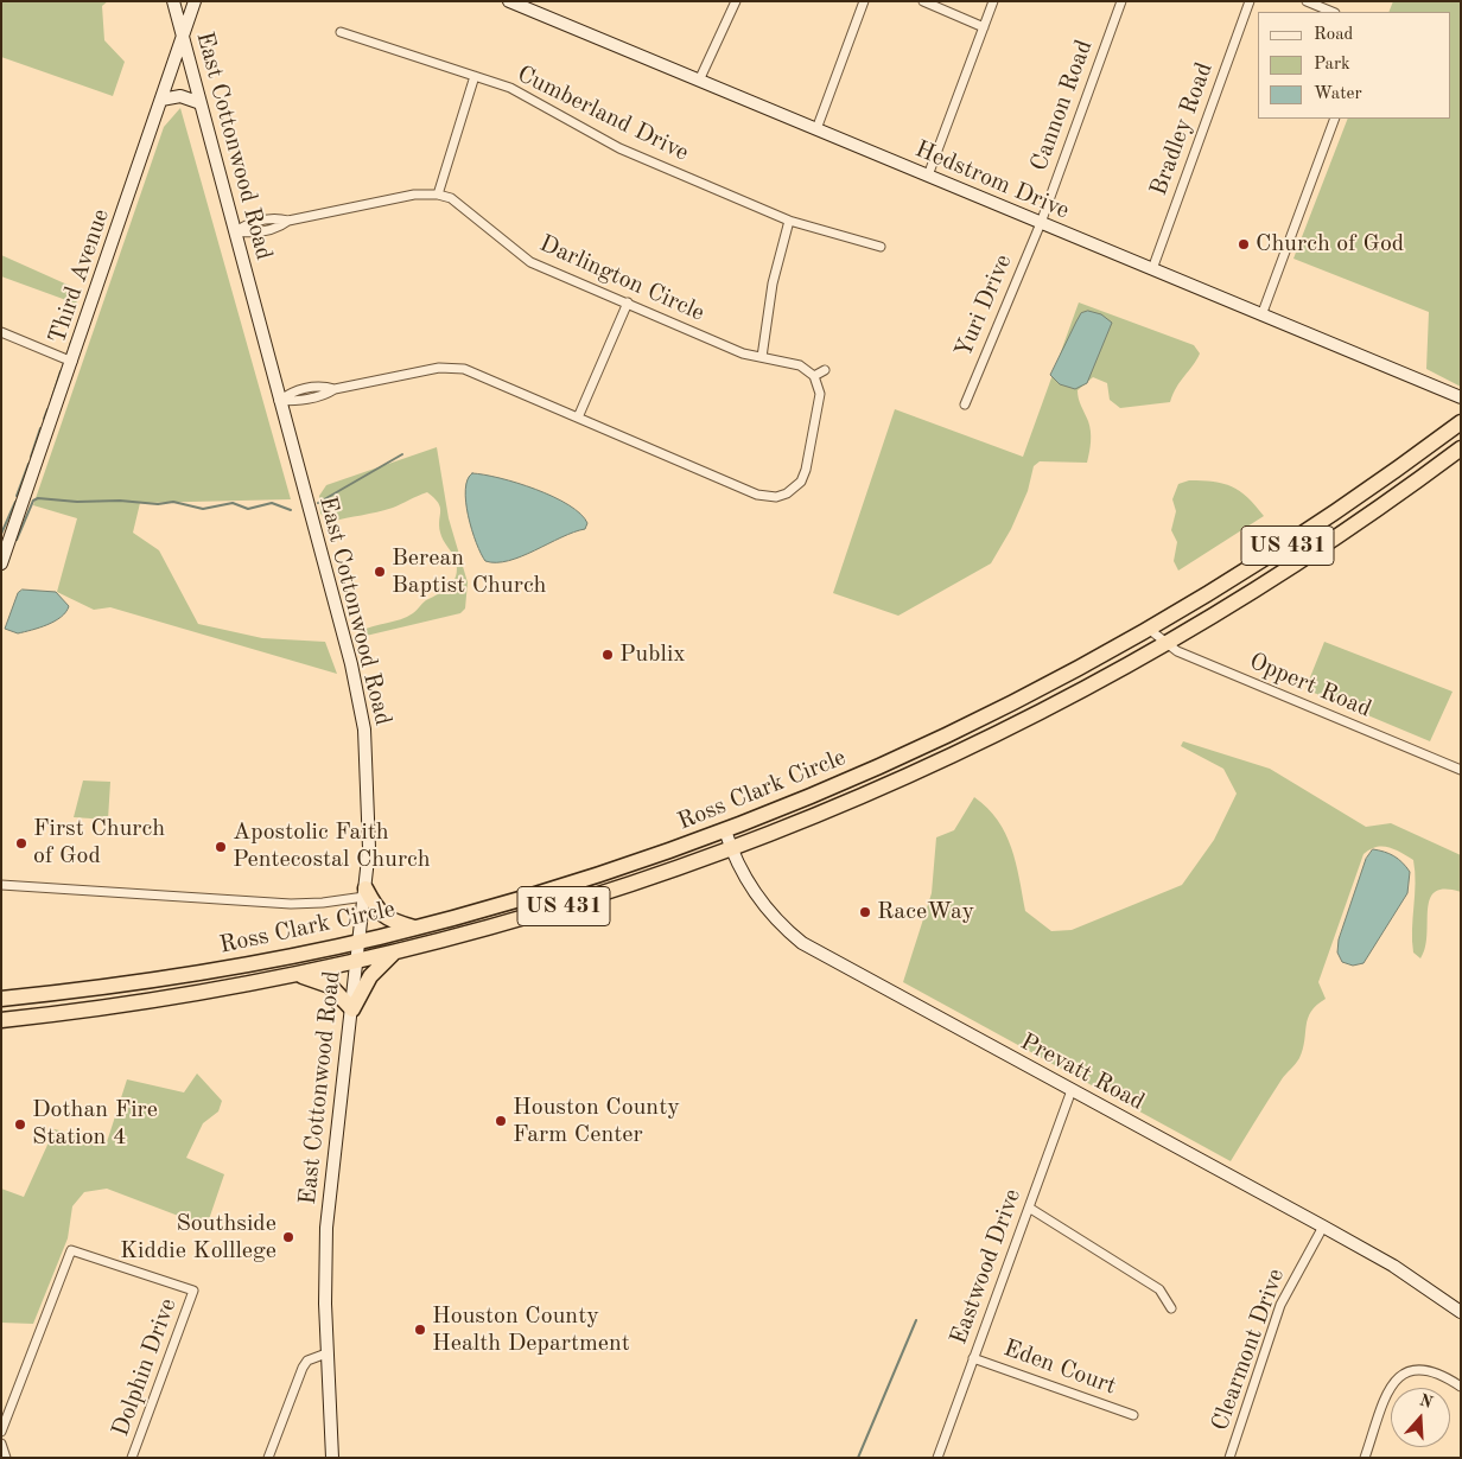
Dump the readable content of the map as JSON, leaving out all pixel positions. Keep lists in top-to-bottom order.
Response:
{
  "streets": {
    "highway": ["US 431", "Ross Clark Circle"],
    "street": [
      "Cannon Road",
      "Cumberland Drive",
      "Bradley Road",
      "East Cottonwood Road",
      "Hedstrom Drive",
      "Third Avenue",
      "Darlington Circle",
      "Yuri Drive",
      "Oppert Road",
      "Prevatt Road",
      "Eastwood Drive",
      "Clearmont Drive",
      "Dolphin Drive",
      "Eden Court"
    ]
  },
  "crossings": [
    ["Cannon Road", "Hedstrom Drive"],
    ["Cannon Road", "Yuri Drive"],
    ["Bradley Road", "Hedstrom Drive"],
    ["East Cottonwood Road", "Third Avenue"],
    ["East Cottonwood Road", "Darlington Circle"],
    ["East Cottonwood Road", "Ross Clark Circle"],
    ["Hedstrom Drive", "Yuri Drive"],
    ["Oppert Road", "Ross Clark Circle"],
    ["Ross Clark Circle", "Prevatt Road"],
    ["Prevatt Road", "Eastwood Drive"],
    ["Prevatt Road", "Clearmont Drive"],
    ["Eastwood Drive", "Eden Court"]
  ],
  "places": [
    "Church of God",
    "Berean Baptist Church",
    "Publix",
    "First Church of God",
    "Apostolic Faith Pentecostal Church",
    "RaceWay",
    "Houston County Farm Center",
    "Dothan Fire Station 4",
    "Southside Kiddie Kolllege",
    "Houston County Health Department"
  ],
  "legend": ["Road", "Park", "Water"],
  "north": "top"
}
